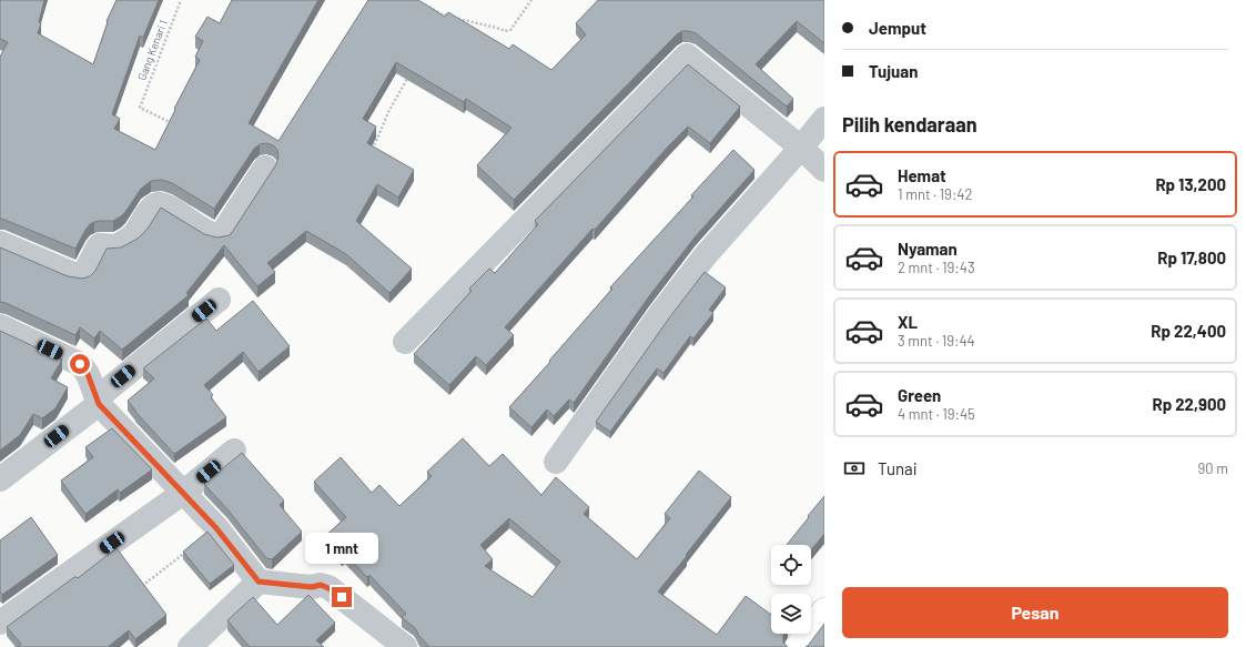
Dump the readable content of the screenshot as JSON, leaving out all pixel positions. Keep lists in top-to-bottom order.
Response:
{
  "streets": {
    "path": ["Gang Kenari 1"]
  },
  "page": {
    "banner": ["Jemput", "Tujuan"],
    "heading": "Pilih kendaraan",
    "list": [
      {
        "name": "Hemat",
        "note": "1 mnt · 19:42",
        "value": "Rp 13,200"
      },
      {
        "name": "Nyaman",
        "note": "2 mnt · 19:43",
        "value": "Rp 17,800"
      },
      {
        "name": "XL",
        "note": "3 mnt · 19:44",
        "value": "Rp 22,400"
      },
      {
        "name": "Green",
        "note": "4 mnt · 19:45",
        "value": "Rp 22,900"
      }
    ],
    "pay": ["Tunai", "90 m"],
    "bubble": "1 mnt",
    "buttons": "Pesan"
  }
}
